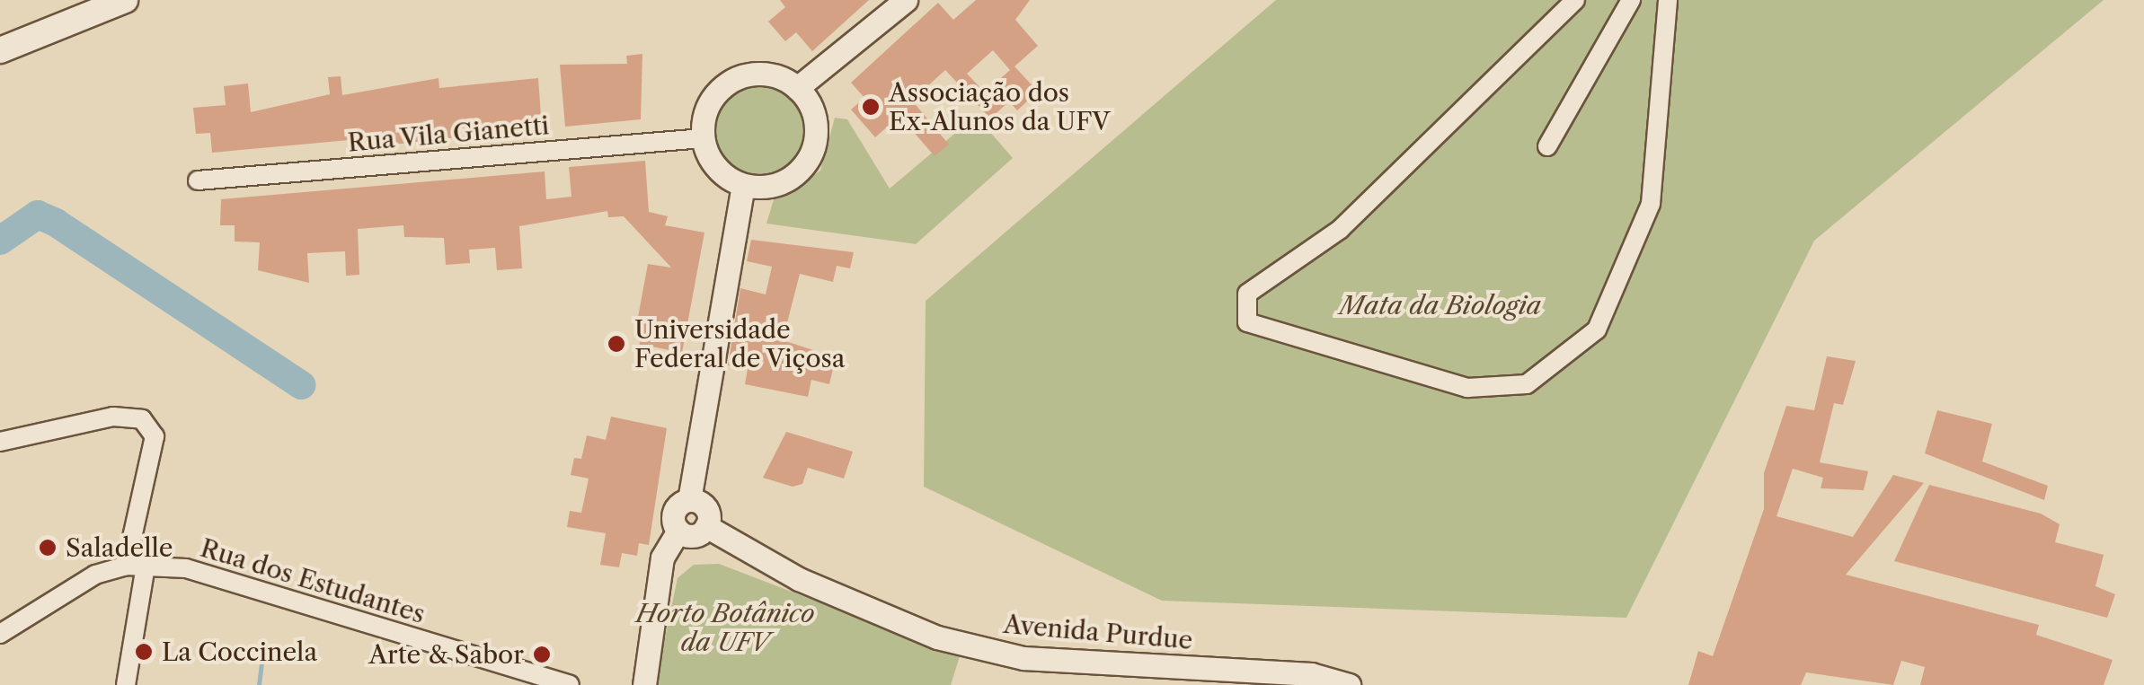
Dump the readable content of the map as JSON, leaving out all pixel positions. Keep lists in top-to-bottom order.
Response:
{
  "streets": {
    "street": ["Rua Vila Gianetti", "Rua dos Estudantes", "Avenida Purdue"]
  },
  "parks": ["Mata da Biologia", "Horto Botânico da UFV"],
  "places": [
    "Associação dos Ex-Alunos da UFV",
    "Universidade Federal de Viçosa",
    "Saladelle",
    "La Coccinela",
    "Arte & Sabor"
  ]
}
